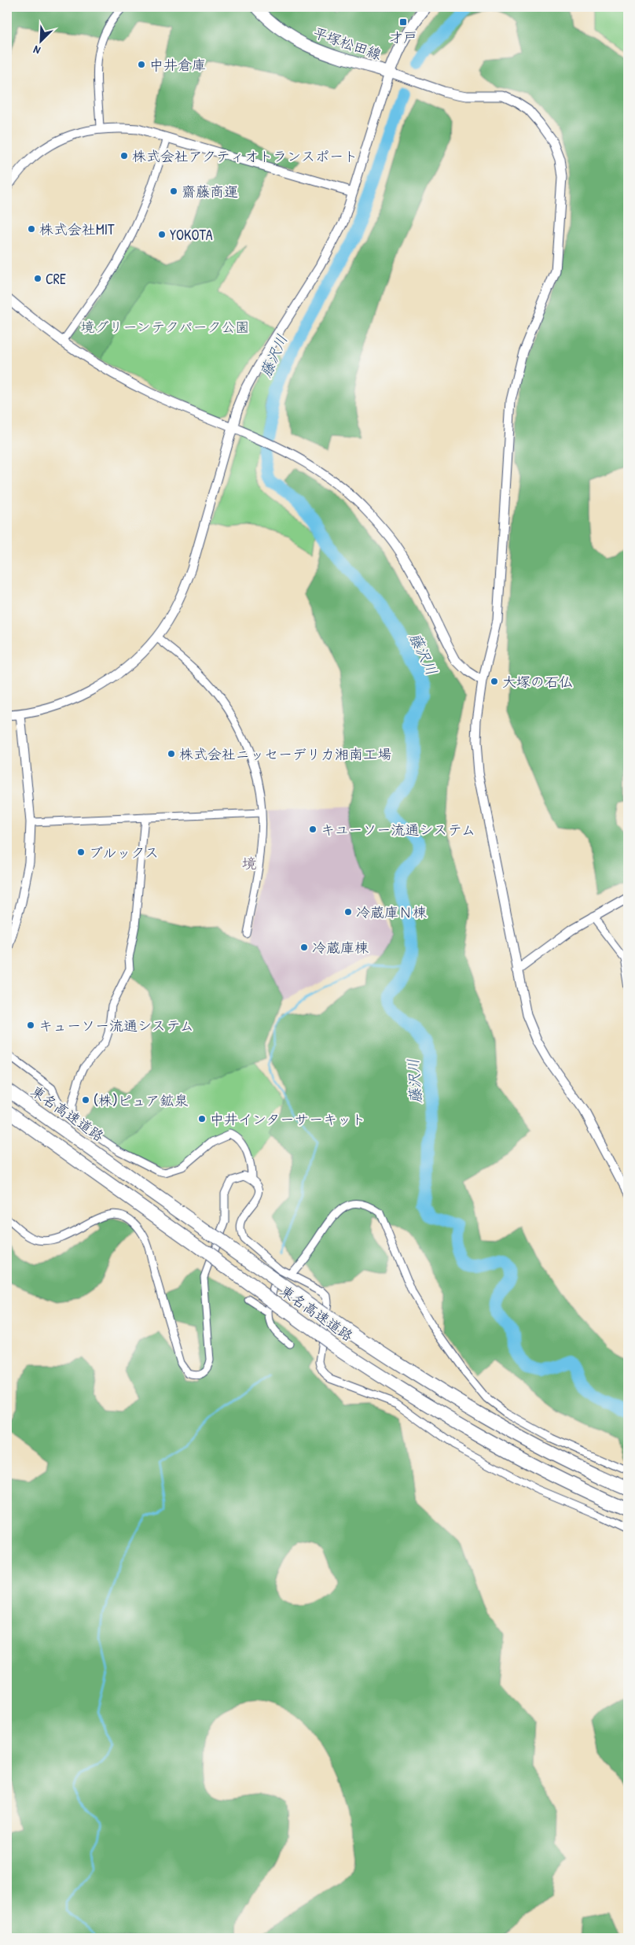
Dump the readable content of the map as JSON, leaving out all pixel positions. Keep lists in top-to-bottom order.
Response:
{
  "streets": {
    "highway": ["東名高速道路"],
    "main road": ["平塚松田線"]
  },
  "districts": ["境"],
  "water": ["藤沢川"],
  "parks": ["境グリーンテクパーク公園"],
  "places": {
    "transit": ["才戸"],
    "other": [
      "中井倉庫",
      "株式会社アクティオトランスポート",
      "齋藤商運",
      "株式会社MIT",
      "YOKOTA",
      "CRE",
      "大塚の石仏",
      "株式会社ニッセーデリカ湘南工場",
      "キユーソー流通システム",
      "ブルックス",
      "冷蔵庫Ｎ棟",
      "冷蔵庫棟",
      "キューソー流通システム",
      "(株)ピュア鉱泉",
      "中井インターサーキット"
    ]
  },
  "north": "bottom left"
}
